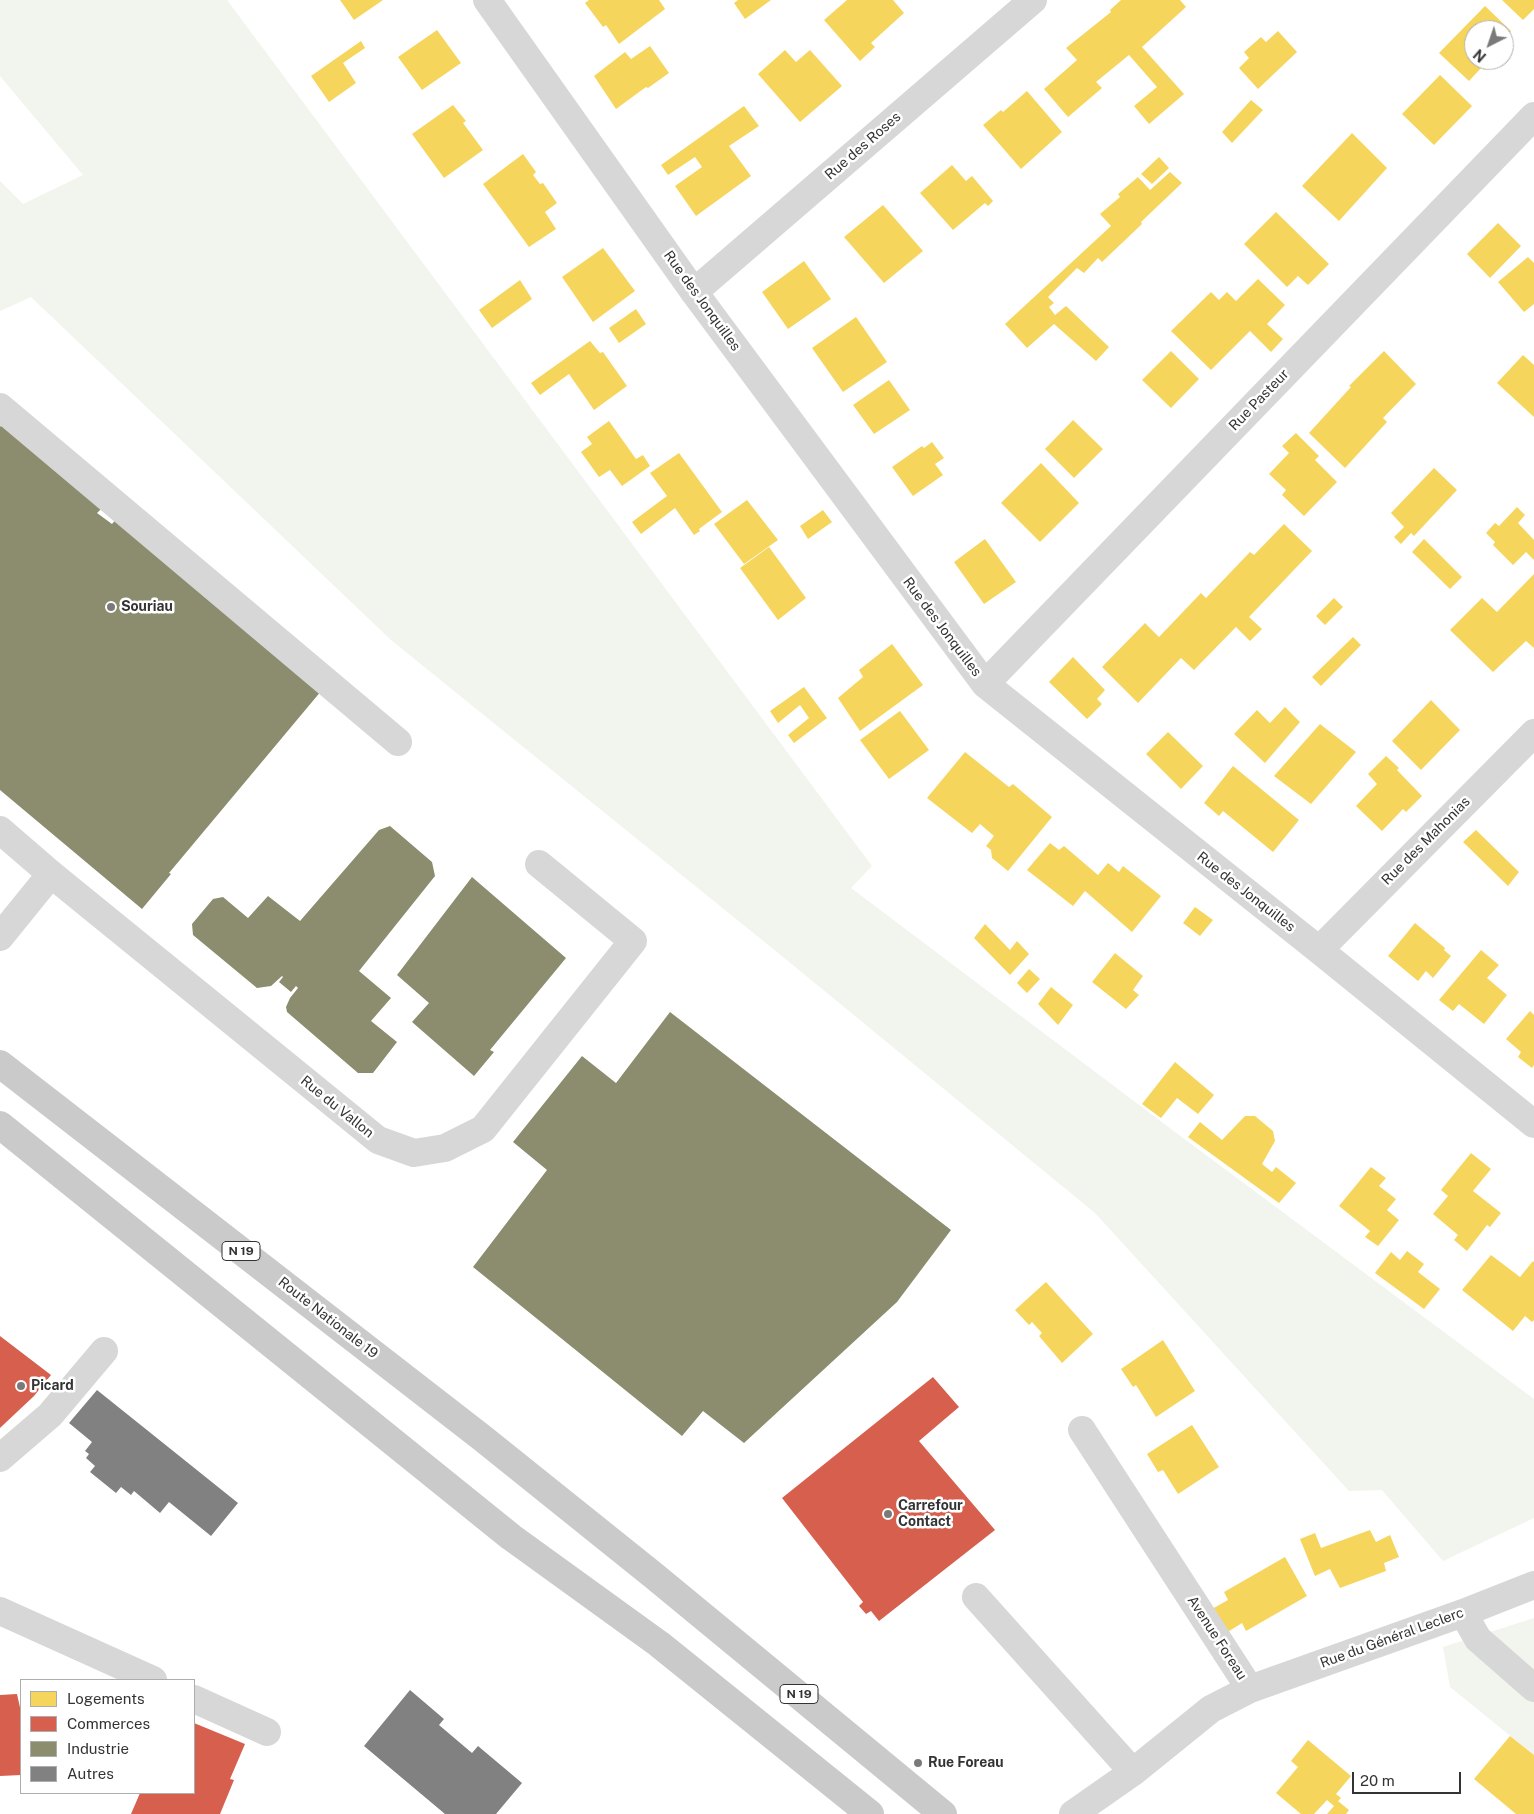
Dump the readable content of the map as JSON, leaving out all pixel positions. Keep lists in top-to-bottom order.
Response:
{
  "streets": {
    "main road": ["N 19", "Route Nationale 19"],
    "street": [
      "Rue des Roses",
      "Rue des Jonquilles",
      "Rue Pasteur",
      "Rue des Mahonias",
      "Rue du Vallon",
      "Avenue Foreau",
      "Rue du Général Leclerc"
    ]
  },
  "crossings": [
    ["Rue des Roses", "Rue des Jonquilles"],
    ["Rue des Jonquilles", "Rue Pasteur"],
    ["Rue des Jonquilles", "Rue des Mahonias"],
    ["Avenue Foreau", "Rue du Général Leclerc"]
  ],
  "places": [
    "Souriau",
    "Picard",
    "Carrefour Contact",
    "Rue Foreau"
  ],
  "legend": [
    "Logements",
    "Commerces",
    "Industrie",
    "Autres"
  ],
  "scale_bar": "20 m",
  "north": "bottom left"
}
